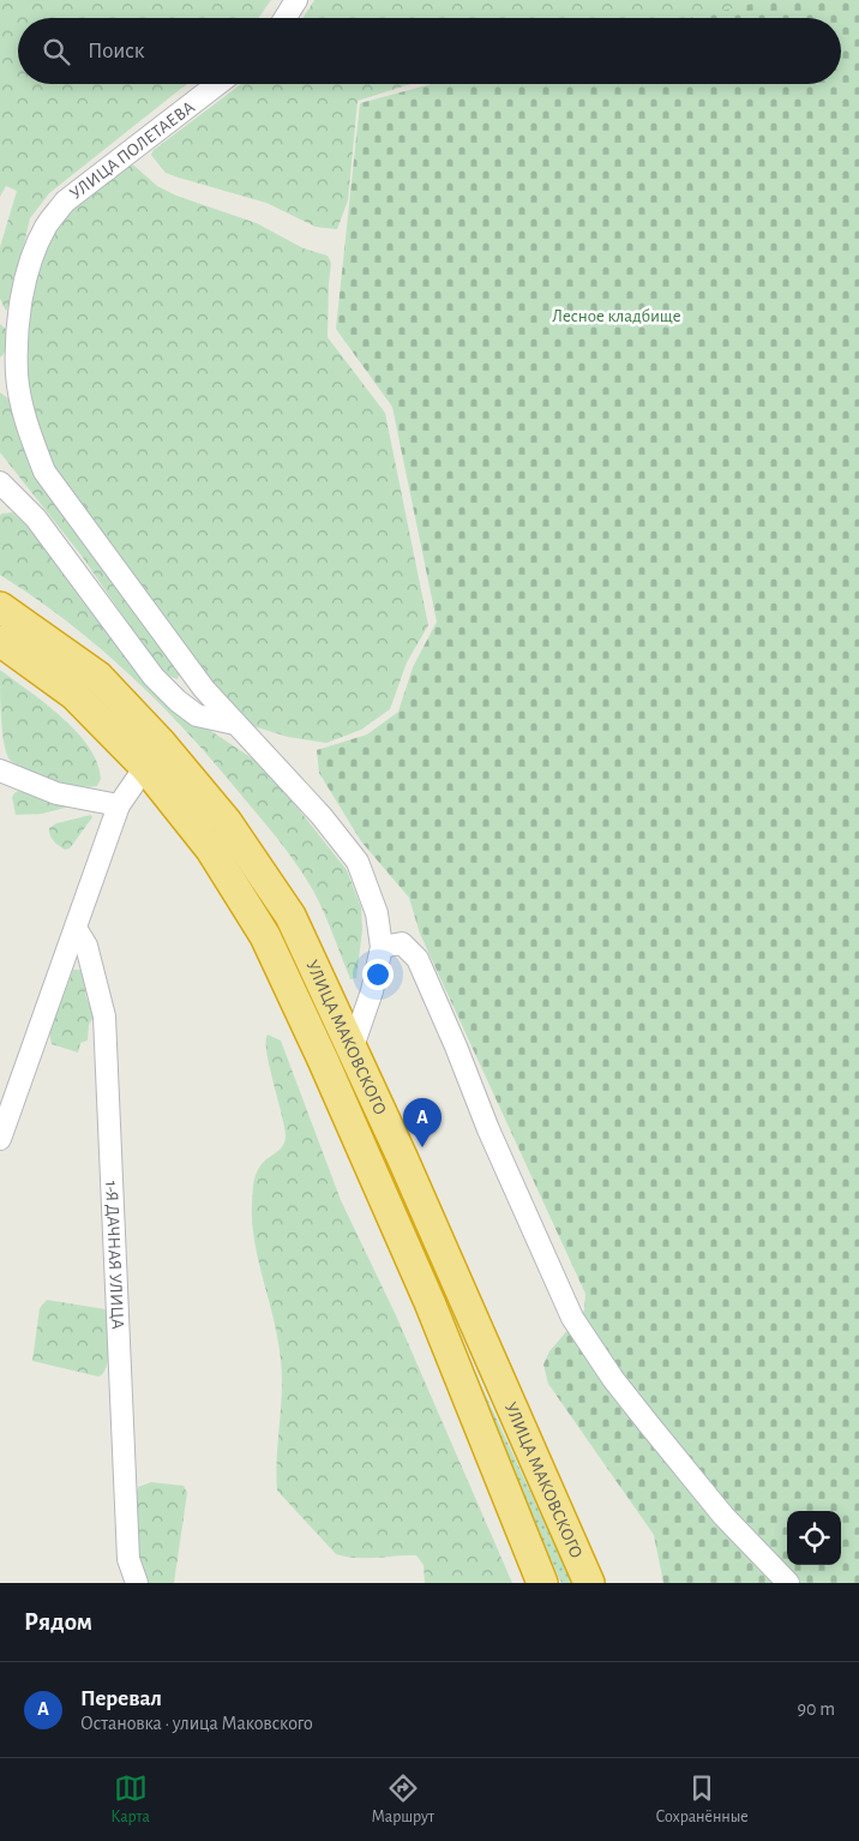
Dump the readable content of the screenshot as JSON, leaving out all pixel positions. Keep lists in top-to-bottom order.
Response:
{
  "streets": {
    "highway": ["УЛИЦА МАКОВСКОГО"],
    "street": ["УЛИЦА ПОЛЕТАЕВА", "1-Я ДАЧНАЯ УЛИЦА"]
  },
  "parks": ["Лесное кладбище"],
  "page": {
    "search": "Поиск",
    "pins": "A",
    "heading": "Рядом",
    "list": [
      {
        "mark": "A",
        "name": "Перевал",
        "note": "Остановка · улица Маковского",
        "value": "90 m"
      }
    ],
    "nav": ["Карта", "Маршрут", "Сохранённые"]
  }
}
